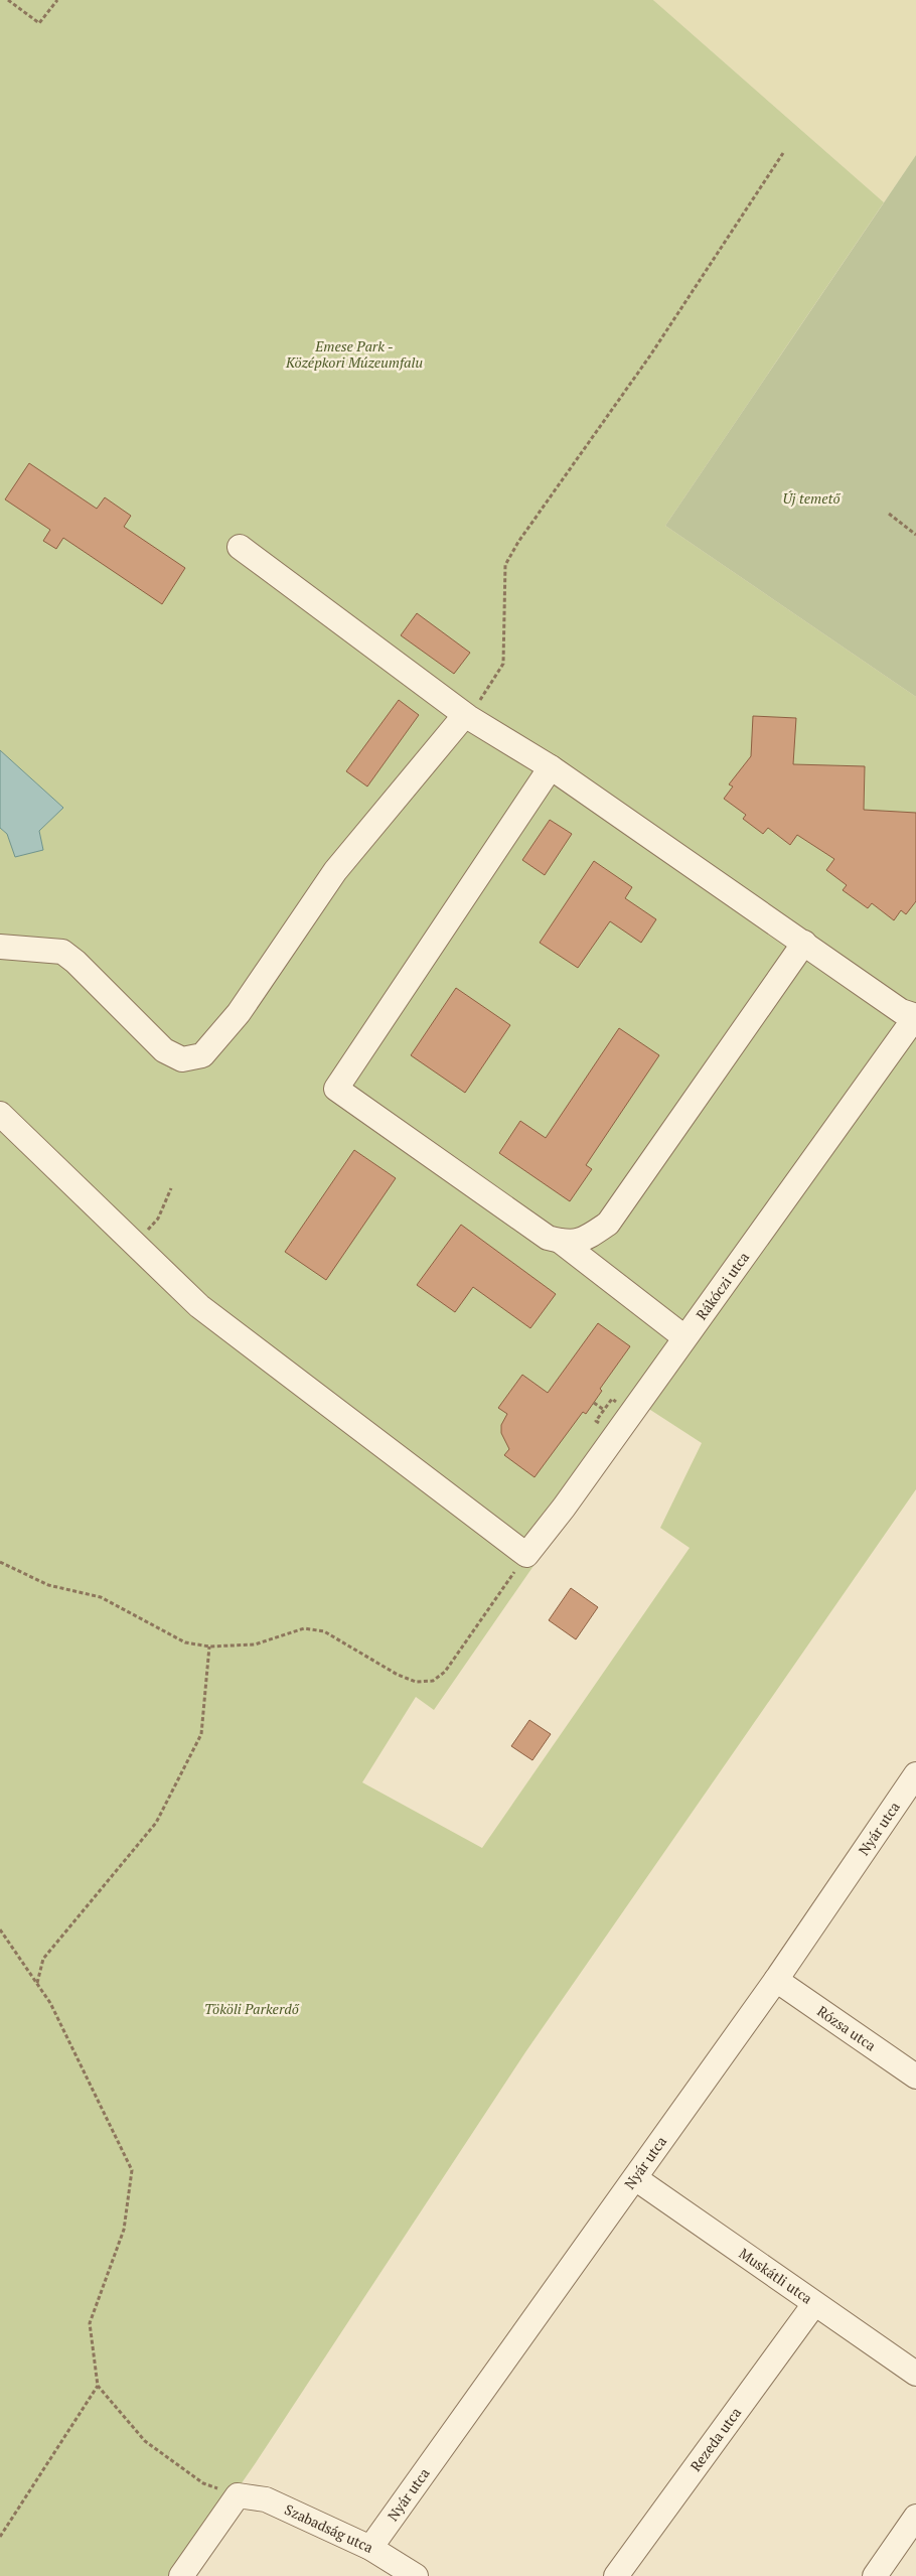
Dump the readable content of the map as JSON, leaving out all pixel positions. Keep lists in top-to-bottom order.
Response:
{
  "streets": {
    "street": [
      "Rákóczi utca",
      "Nyár utca",
      "Rózsa utca",
      "Muskátli utca",
      "Rezeda utca",
      "Szabadság utca"
    ]
  },
  "crossings": [
    ["Nyár utca", "Rózsa utca"],
    ["Nyár utca", "Muskátli utca"],
    ["Nyár utca", "Szabadság utca"],
    ["Muskátli utca", "Rezeda utca"]
  ],
  "parks": ["Emese Park - Középkori Múzeumfalu", "Új temető", "Tököli Parkerdő"]
}
